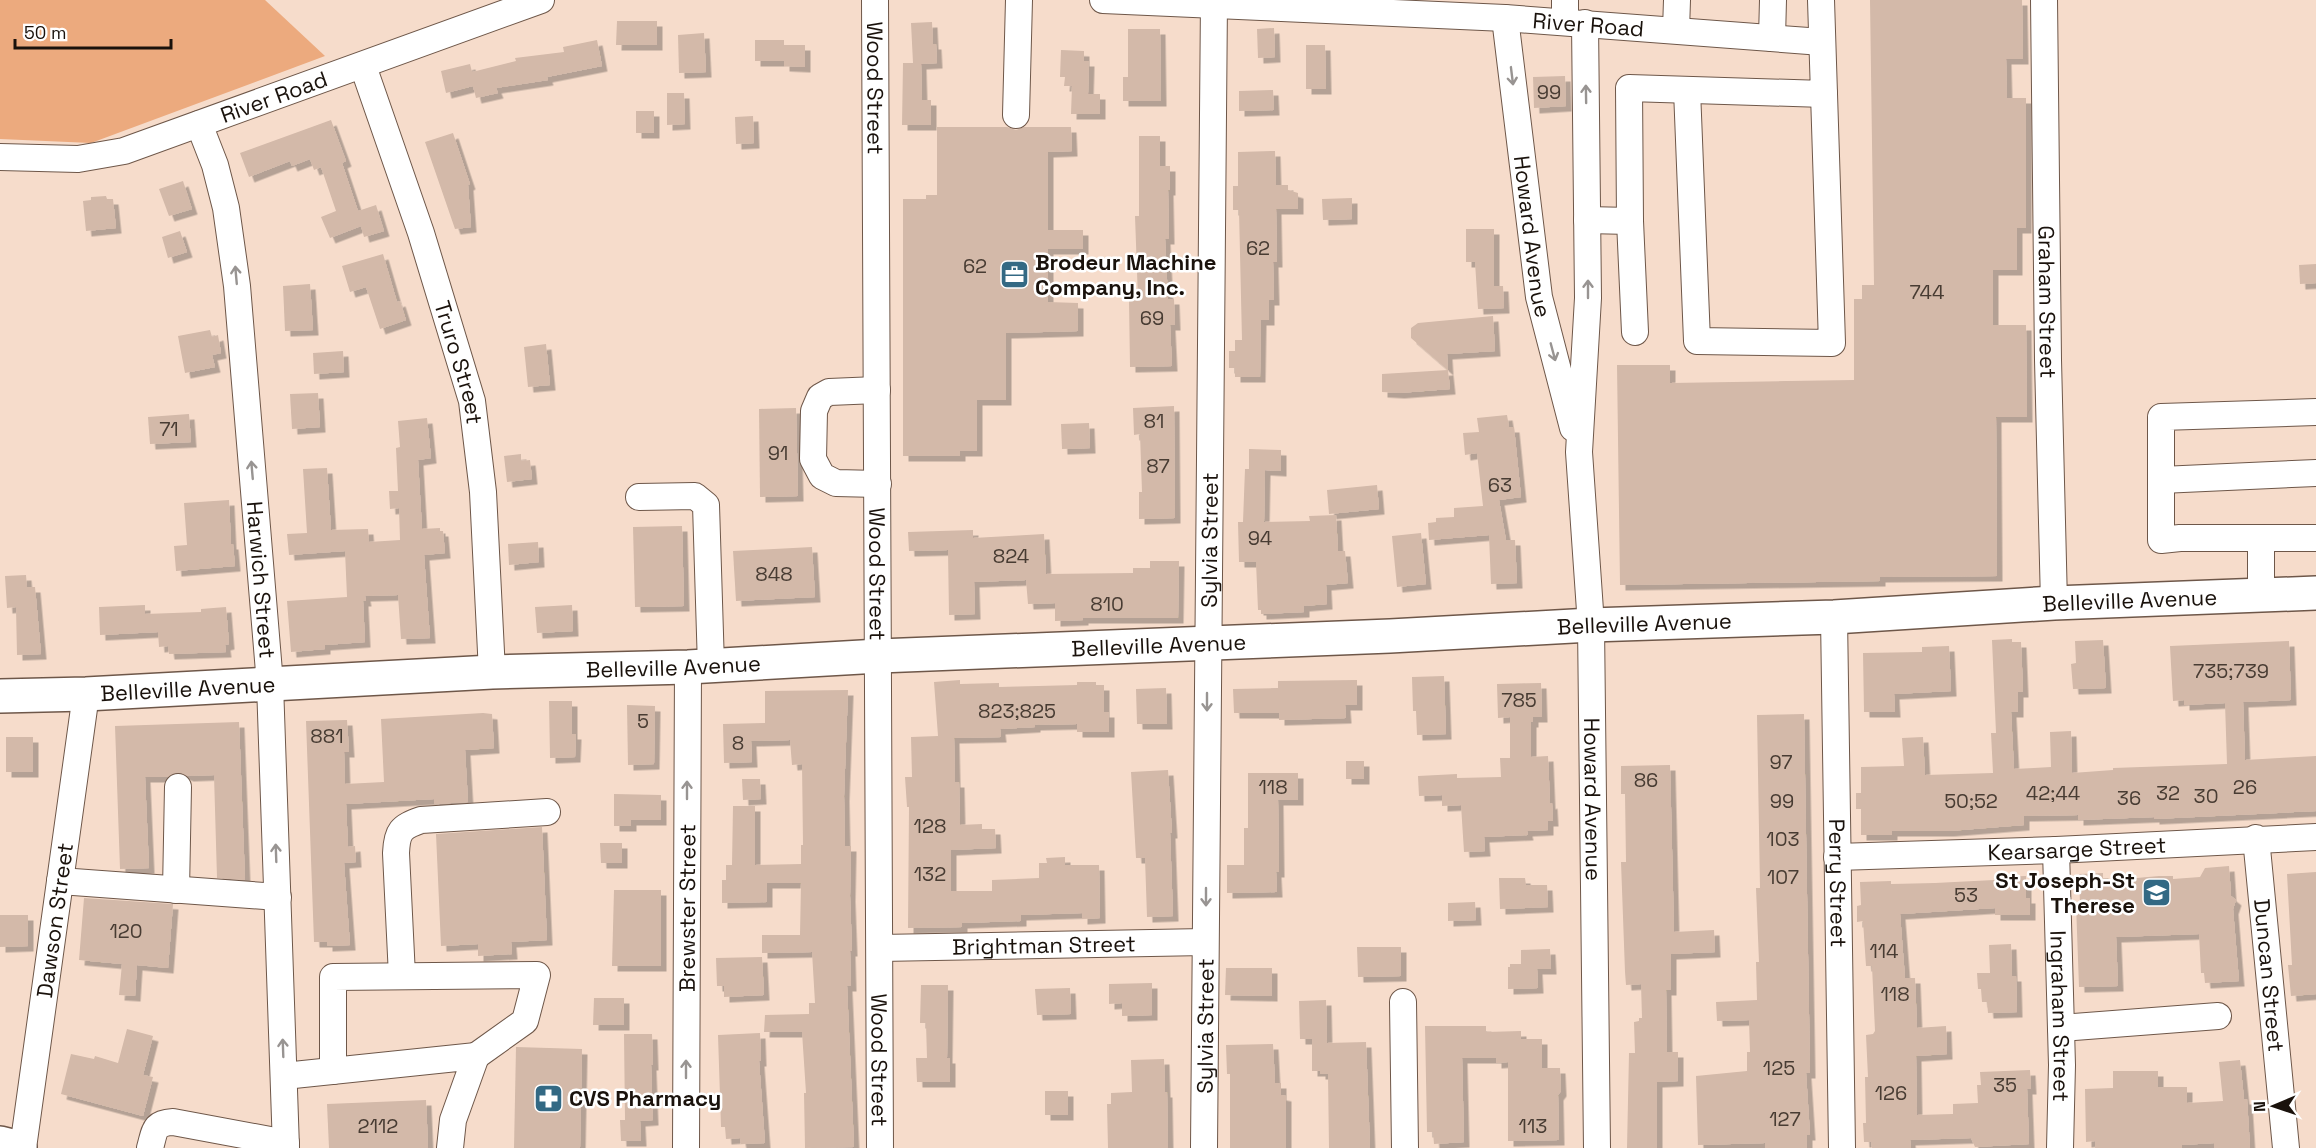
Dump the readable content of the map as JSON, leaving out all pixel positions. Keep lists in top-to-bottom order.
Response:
{
  "streets": {
    "main road": ["Belleville Avenue"],
    "street": [
      "River Road",
      "Wood Street",
      "Howard Avenue",
      "Graham Street",
      "Truro Street",
      "Sylvia Street",
      "Harwich Street",
      "Kearsarge Street",
      "Perry Street",
      "Brewster Street",
      "Dawson Street",
      "Brightman Street",
      "Duncan Street",
      "Ingraham Street"
    ]
  },
  "crossings": [
    ["River Road", "Howard Avenue"],
    ["River Road", "Truro Street"],
    ["River Road", "Sylvia Street"],
    ["River Road", "Harwich Street"],
    ["Wood Street", "Belleville Avenue"],
    ["Wood Street", "Brightman Street"],
    ["Howard Avenue", "Belleville Avenue"],
    ["Graham Street", "Belleville Avenue"],
    ["Truro Street", "Belleville Avenue"],
    ["Sylvia Street", "Belleville Avenue"],
    ["Sylvia Street", "Brightman Street"],
    ["Harwich Street", "Belleville Avenue"],
    ["Belleville Avenue", "Perry Street"],
    ["Belleville Avenue", "Brewster Street"],
    ["Belleville Avenue", "Dawson Street"],
    ["Kearsarge Street", "Perry Street"],
    ["Kearsarge Street", "Duncan Street"],
    ["Kearsarge Street", "Ingraham Street"]
  ],
  "one_way": ["Harwich Street", "Brewster Street"],
  "places": {
    "office": ["Brodeur Machine Company, Inc."],
    "school or university": ["St Joseph-St Therese"],
    "pharmacy": ["CVS Pharmacy"]
  },
  "house_numbers": [
    "99",
    "62",
    "62",
    "744",
    "69",
    "81",
    "71",
    "91",
    "87",
    "63",
    "94",
    "824",
    "848",
    "810",
    "735;739",
    "785",
    "823;825",
    "5",
    "881",
    "8",
    "97",
    "86",
    "118",
    "26",
    "42;44",
    "32",
    "30",
    "36",
    "99",
    "50;52",
    "128",
    "103",
    "132",
    "107",
    "53",
    "120",
    "114",
    "118",
    "125",
    "35",
    "126",
    "127",
    "2112",
    "113"
  ],
  "scale_bar": "50 m",
  "north": "left"
}
